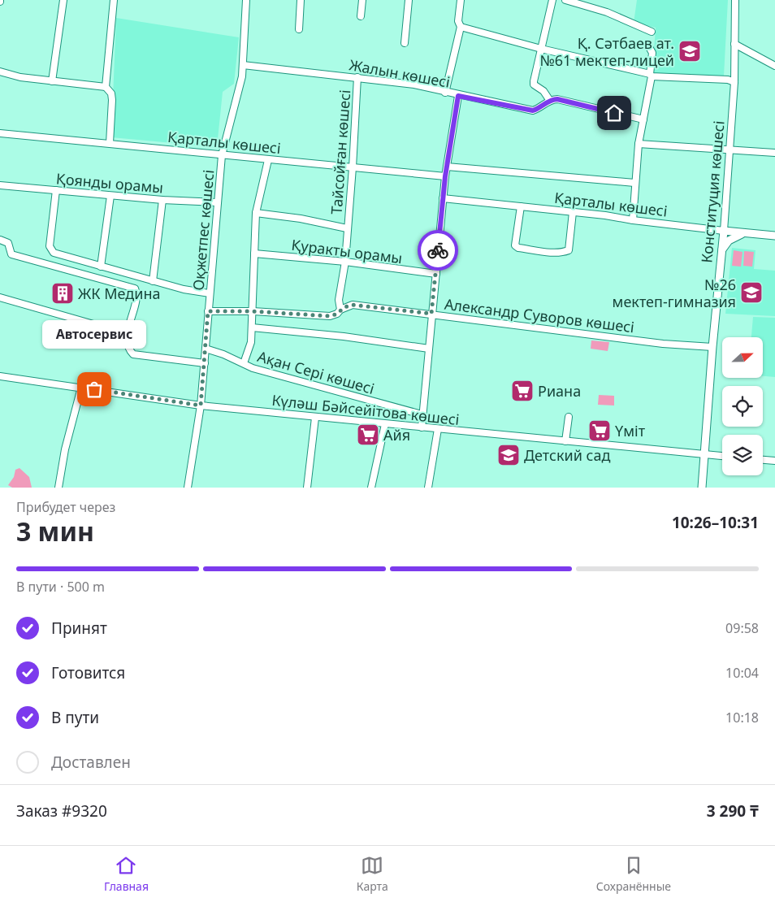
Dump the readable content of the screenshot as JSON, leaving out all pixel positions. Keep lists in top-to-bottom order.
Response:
{
  "streets": {
    "main road": ["Қарталы көшесі", "Конституция көшесі"],
    "street": [
      "Жалын көшесі",
      "Тайсойған көшесі",
      "Қоянды орамы",
      "Оқжетпес көшесі",
      "Қуракты орамы",
      "Александр Суворов көшесі",
      "Ақан Сері көшесі",
      "Күләш Бәйсейітова көшесі"
    ]
  },
  "crossings": [
    ["Жалын көшесі", "Тайсойған көшесі"],
    ["Жалын көшесі", "Оқжетпес көшесі"],
    ["Қарталы көшесі", "Тайсойған көшесі"],
    ["Қарталы көшесі", "Конституция көшесі"],
    ["Қарталы көшесі", "Оқжетпес көшесі"],
    ["Тайсойған көшесі", "Қуракты орамы"],
    ["Тайсойған көшесі", "Александр Суворов көшесі"],
    ["Қоянды орамы", "Оқжетпес көшесі"],
    ["Конституция көшесі", "Александр Суворов көшесі"],
    ["Конституция көшесі", "Күләш Бәйсейітова көшесі"],
    ["Оқжетпес көшесі", "Александр Суворов көшесі"],
    ["Оқжетпес көшесі", "Ақан Сері көшесі"],
    ["Оқжетпес көшесі", "Күләш Бәйсейітова көшесі"]
  ],
  "places": {
    "school or university": ["Қ. Сәтбаев ат. №61 мектеп-лицей", "№26 мектеп-гимназия", "Детский сад"],
    "building": ["ЖК Медина"],
    "other": ["Автосервис"],
    "supermarket": ["Риана", "Үміт", "Айя"]
  },
  "north": "right",
  "page": {
    "bubble": "Автосервис",
    "heading": ["3 мин", "Прибудет через", "10:26–10:31"],
    "panel": ["Заказ #9320", "3 290 ₸"],
    "bar": "В пути · 500 m",
    "list": [
      ["Принят", "09:58"],
      ["Готовится", "10:04"],
      ["В пути", "10:18"],
      "Доставлен"
    ],
    "tabs": ["Главная", "Карта", "Сохранённые"]
  }
}
